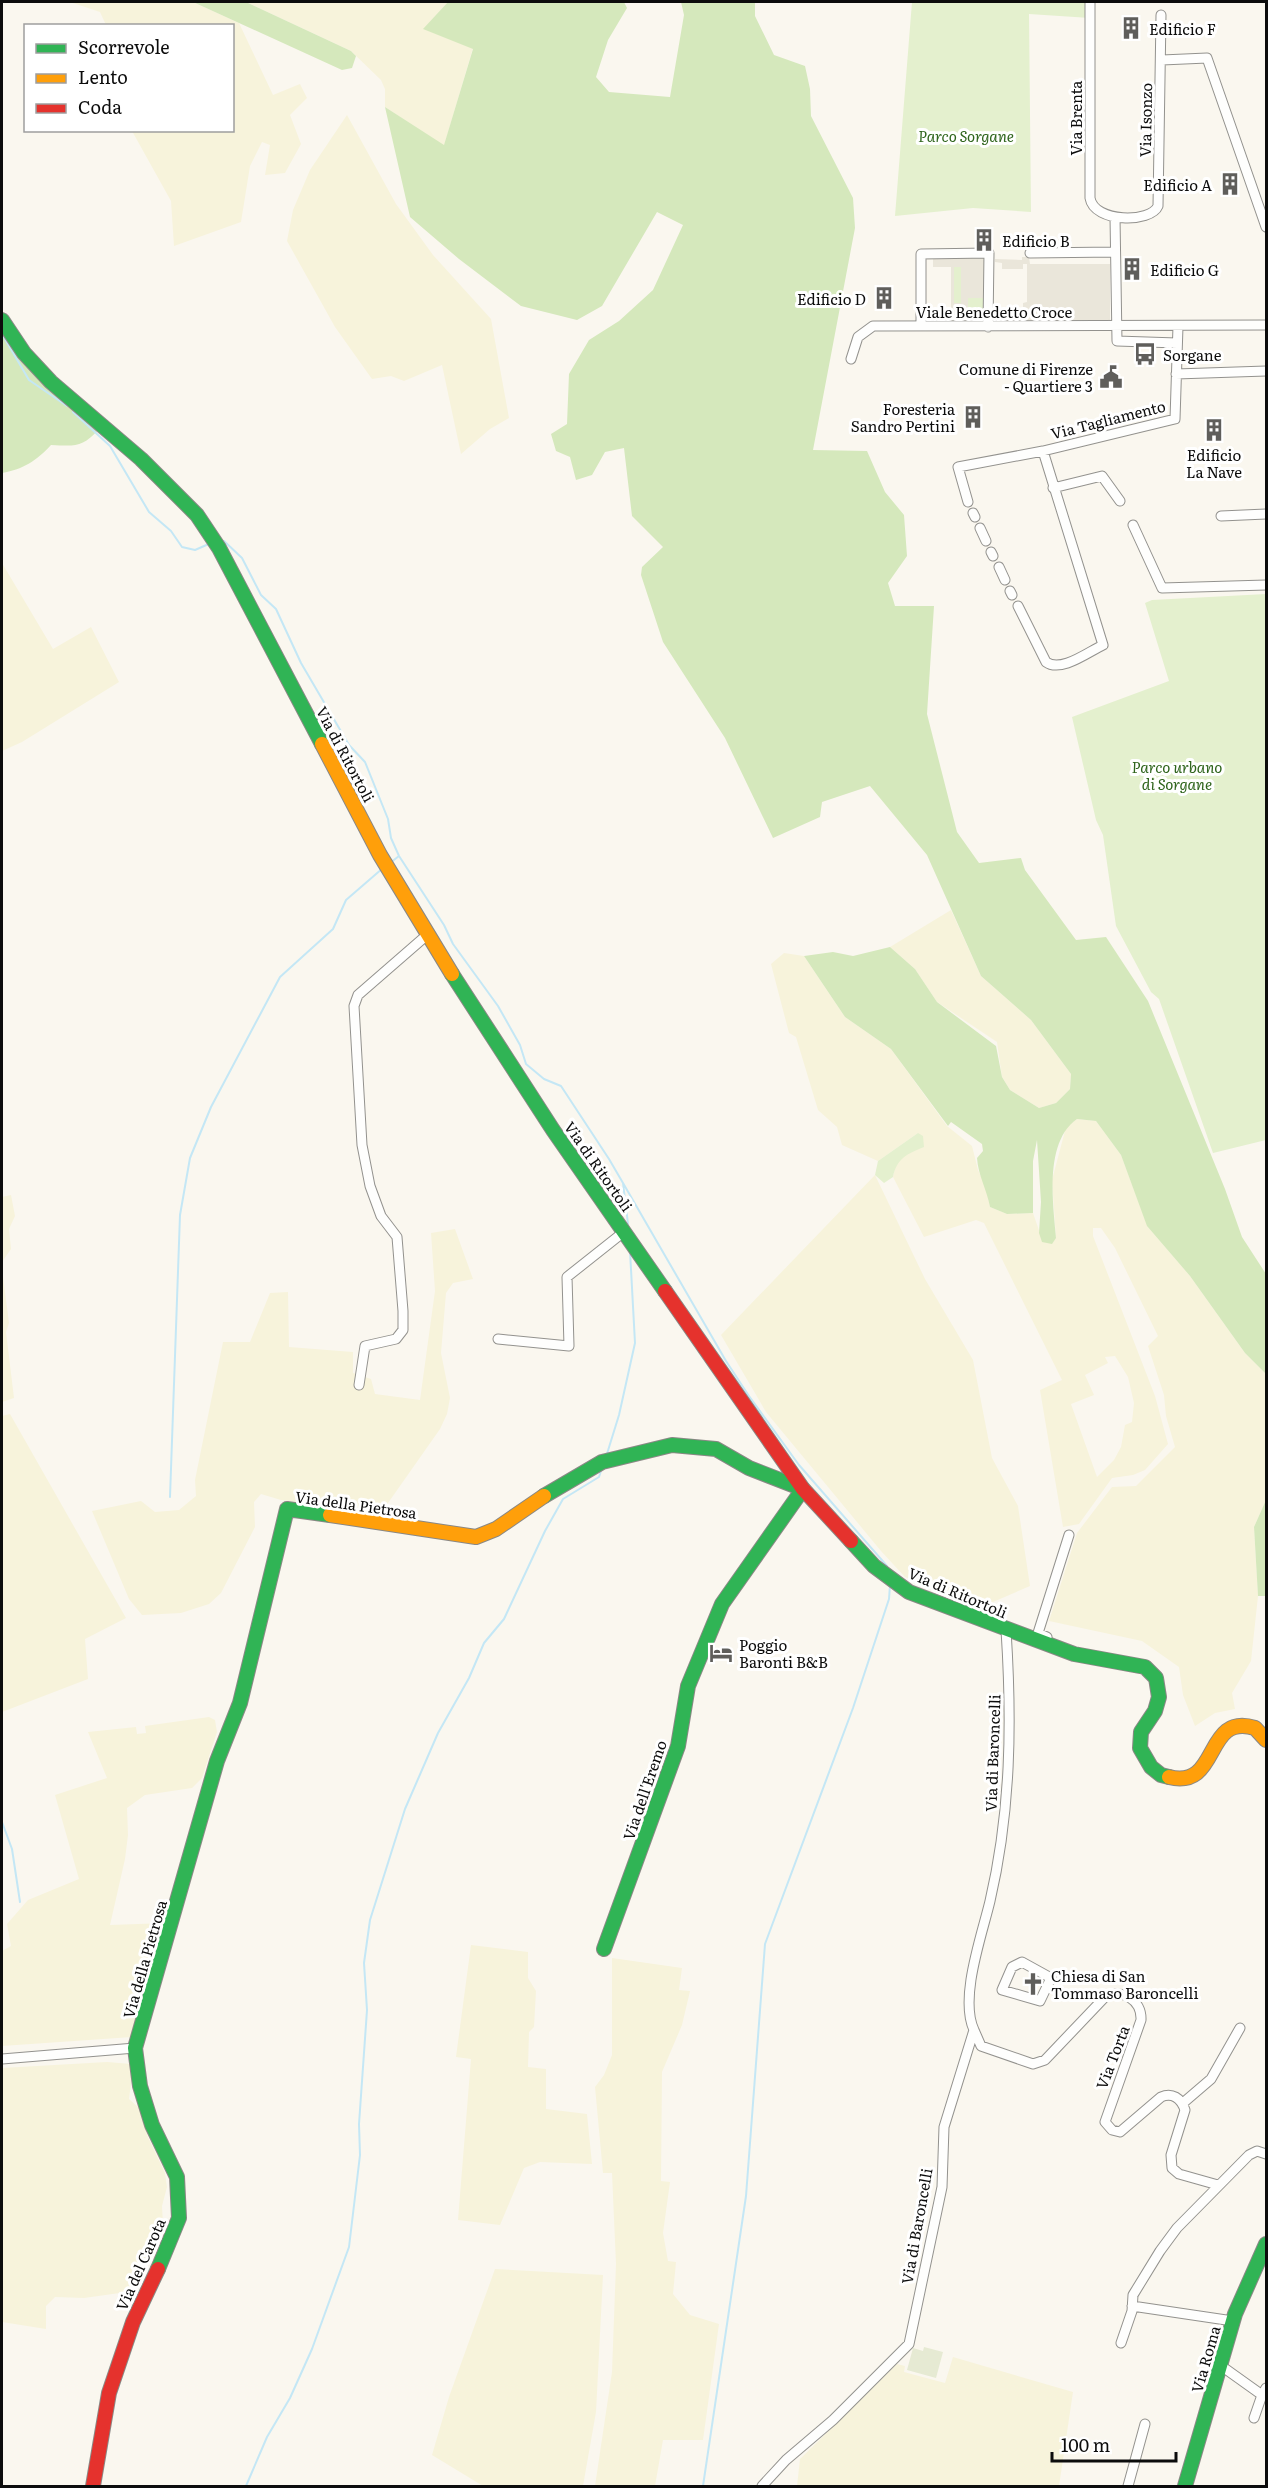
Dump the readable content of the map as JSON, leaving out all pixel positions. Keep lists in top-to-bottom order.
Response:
{
  "streets": {
    "street": [
      "Via Brenta",
      "Via Isonzo",
      "Viale Benedetto Croce",
      "Via Tagliamento",
      "Via di Ritortoli",
      "Via della Pietrosa",
      "Via di Baroncelli",
      "Via dell'Eremo",
      "Via Torta",
      "Via del Carota",
      "Via Roma"
    ]
  },
  "crossings": [
    ["Via Brenta", "Via Isonzo"],
    ["Viale Benedetto Croce", "Via Tagliamento"],
    ["Via di Ritortoli", "Via della Pietrosa"],
    ["Via di Ritortoli", "Via di Baroncelli"],
    ["Via di Ritortoli", "Via dell'Eremo"],
    ["Via della Pietrosa", "Via dell'Eremo"],
    ["Via della Pietrosa", "Via del Carota"],
    ["Via di Baroncelli", "Via Torta"]
  ],
  "parks": ["Parco Sorgane", "Parco urbano di Sorgane"],
  "places": {
    "building": [
      "Edificio F",
      "Edificio A",
      "Edificio B",
      "Edificio G",
      "Edificio D",
      "Foresteria Sandro Pertini",
      "Edificio La Nave"
    ],
    "bus stop": ["Sorgane"],
    "public building": ["Comune di Firenze - Quartiere 3"],
    "hotel": ["Poggio Baronti B&B"],
    "church": ["Chiesa di San Tommaso Baroncelli"]
  },
  "legend": ["Scorrevole", "Lento", "Coda"],
  "scale_bar": "100 m"
}
